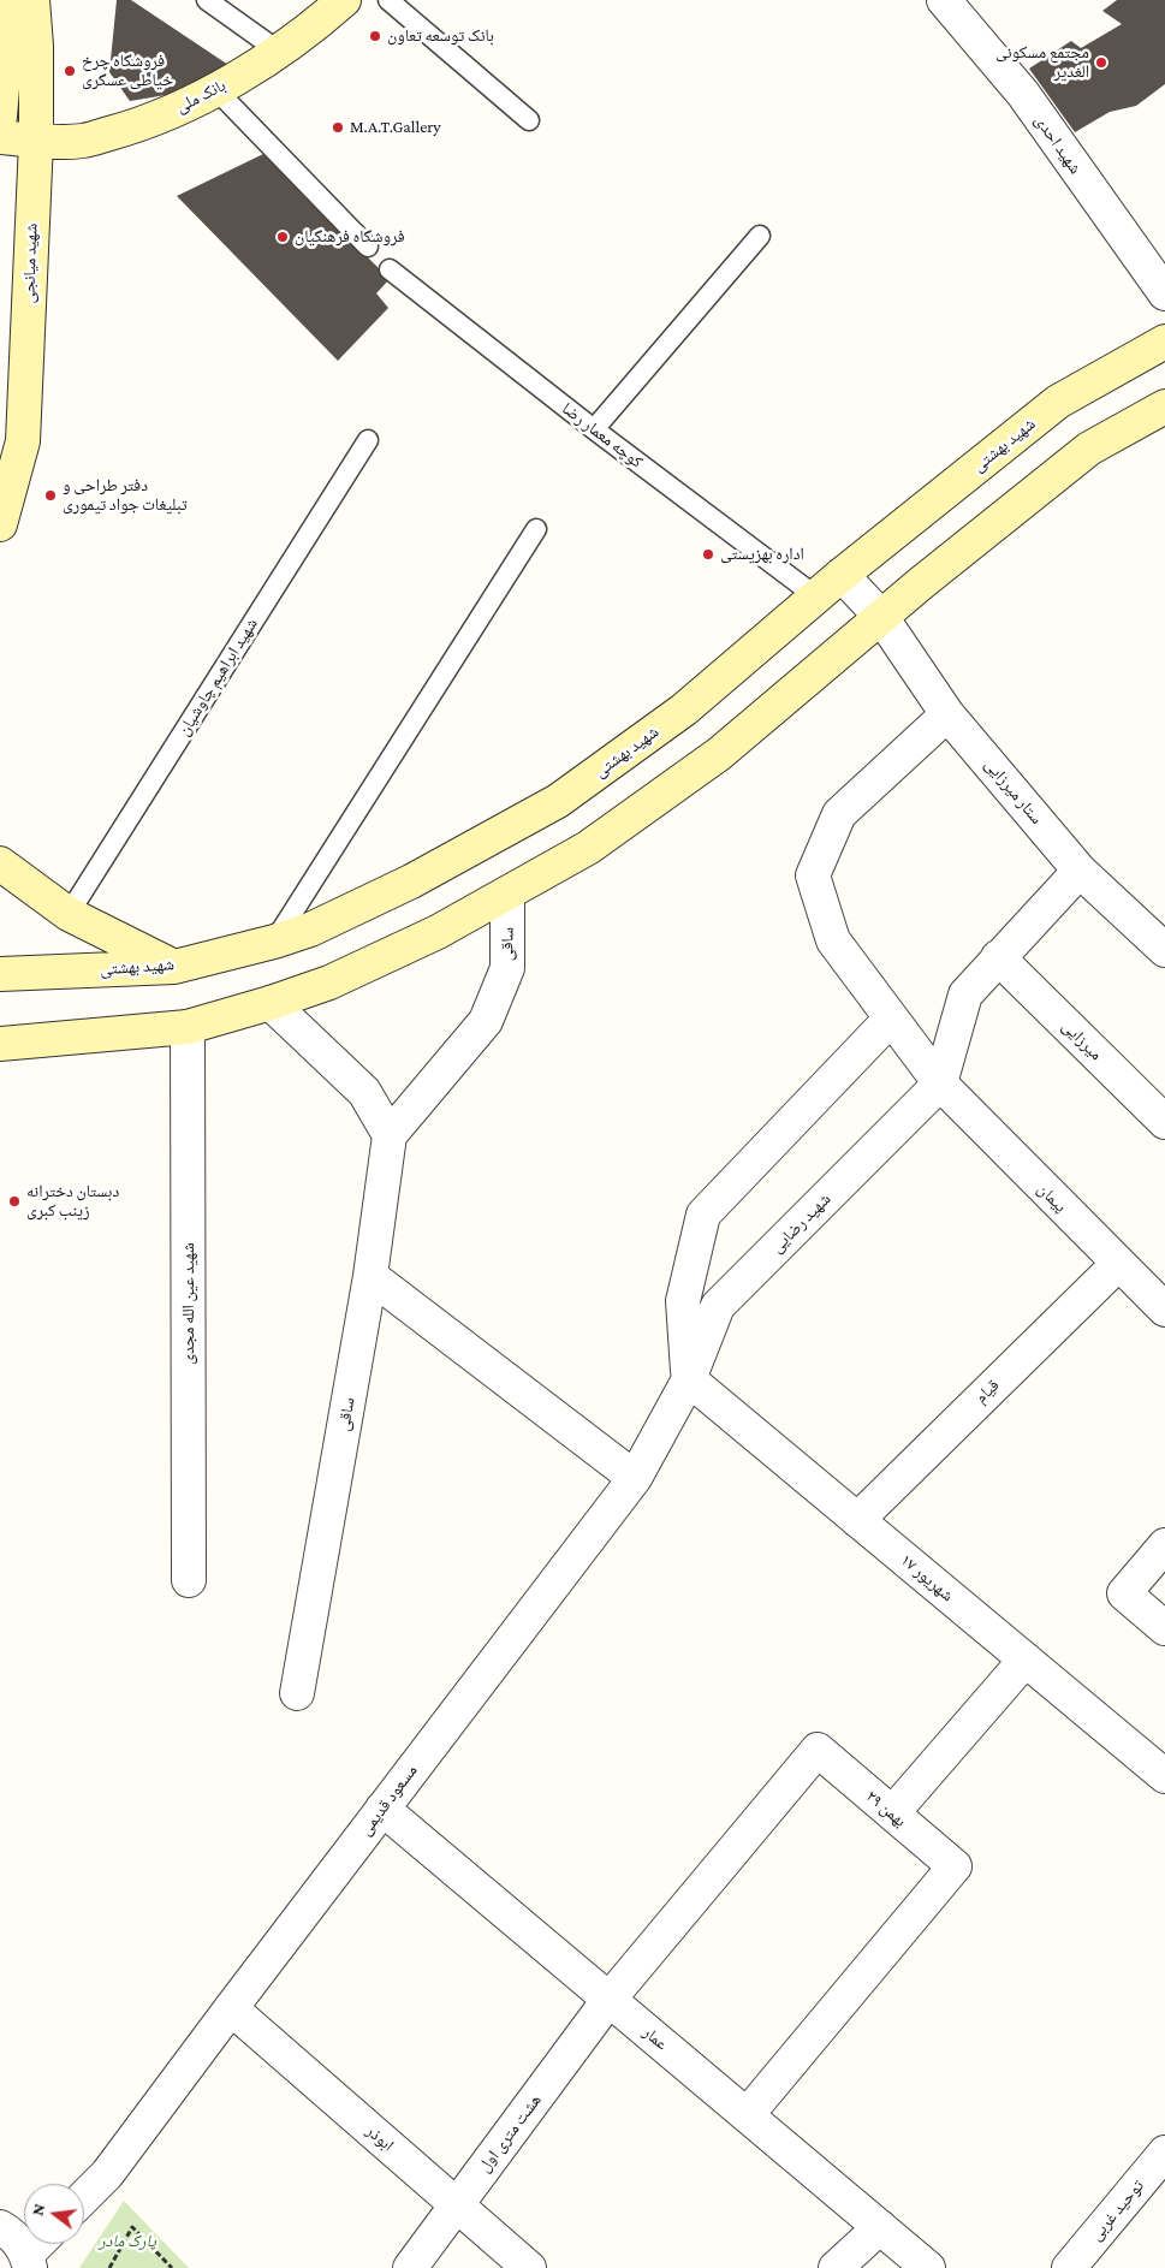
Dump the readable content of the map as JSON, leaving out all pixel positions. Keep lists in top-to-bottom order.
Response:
{
  "streets": {
    "main road": ["بانک ملی", "شهید میانجی", "شهید بهشتی"],
    "street": [
      "شهید احدی",
      "ستار میرزایی",
      "ساقی",
      "میرزایی",
      "پیمان",
      "شهید رضایی",
      "شهید عین الله مجدی",
      "قیام",
      "۱۷ شهریور",
      "مسعود قدیمی",
      "۲۹ بهمن",
      "عمار",
      "هشت متری اول",
      "ابوذر",
      "توحید غربی"
    ],
    "lane": ["کوچه معمار رضا", "شهید ابراهیم چاوشیان"]
  },
  "crossings": [
    ["بانک ملی", "شهید میانجی"],
    ["کوچه معمار رضا", "شهید بهشتی"],
    ["شهید بهشتی", "ستار میرزایی"],
    ["ستار میرزایی", "پیمان"],
    ["پیمان", "شهید رضایی"],
    ["پیمان", "قیام"],
    ["شهید رضایی", "۱۷ شهریور"],
    ["شهید رضایی", "مسعود قدیمی"],
    ["قیام", "۱۷ شهریور"],
    ["۱۷ شهریور", "مسعود قدیمی"],
    ["مسعود قدیمی", "عمار"],
    ["مسعود قدیمی", "ابوذر"],
    ["۲۹ بهمن", "عمار"],
    ["۲۹ بهمن", "هشت متری اول"],
    ["عمار", "هشت متری اول"],
    ["هشت متری اول", "ابوذر"]
  ],
  "parks": ["پارک‌ مادر"],
  "places": [
    "بانک توسعه تعاون",
    "مجتمع مسکونی الغدیر",
    "فروشگاه چرخ خیاطی عسگری",
    "M.A.T.Gallery",
    "فروشگاه فرهنگیان",
    "دفتر طراحی و تبلیغات جواد تیموری",
    "اداره بهزیستی",
    "دبستان دخترانه زینب کبری"
  ],
  "north": "left"
}
